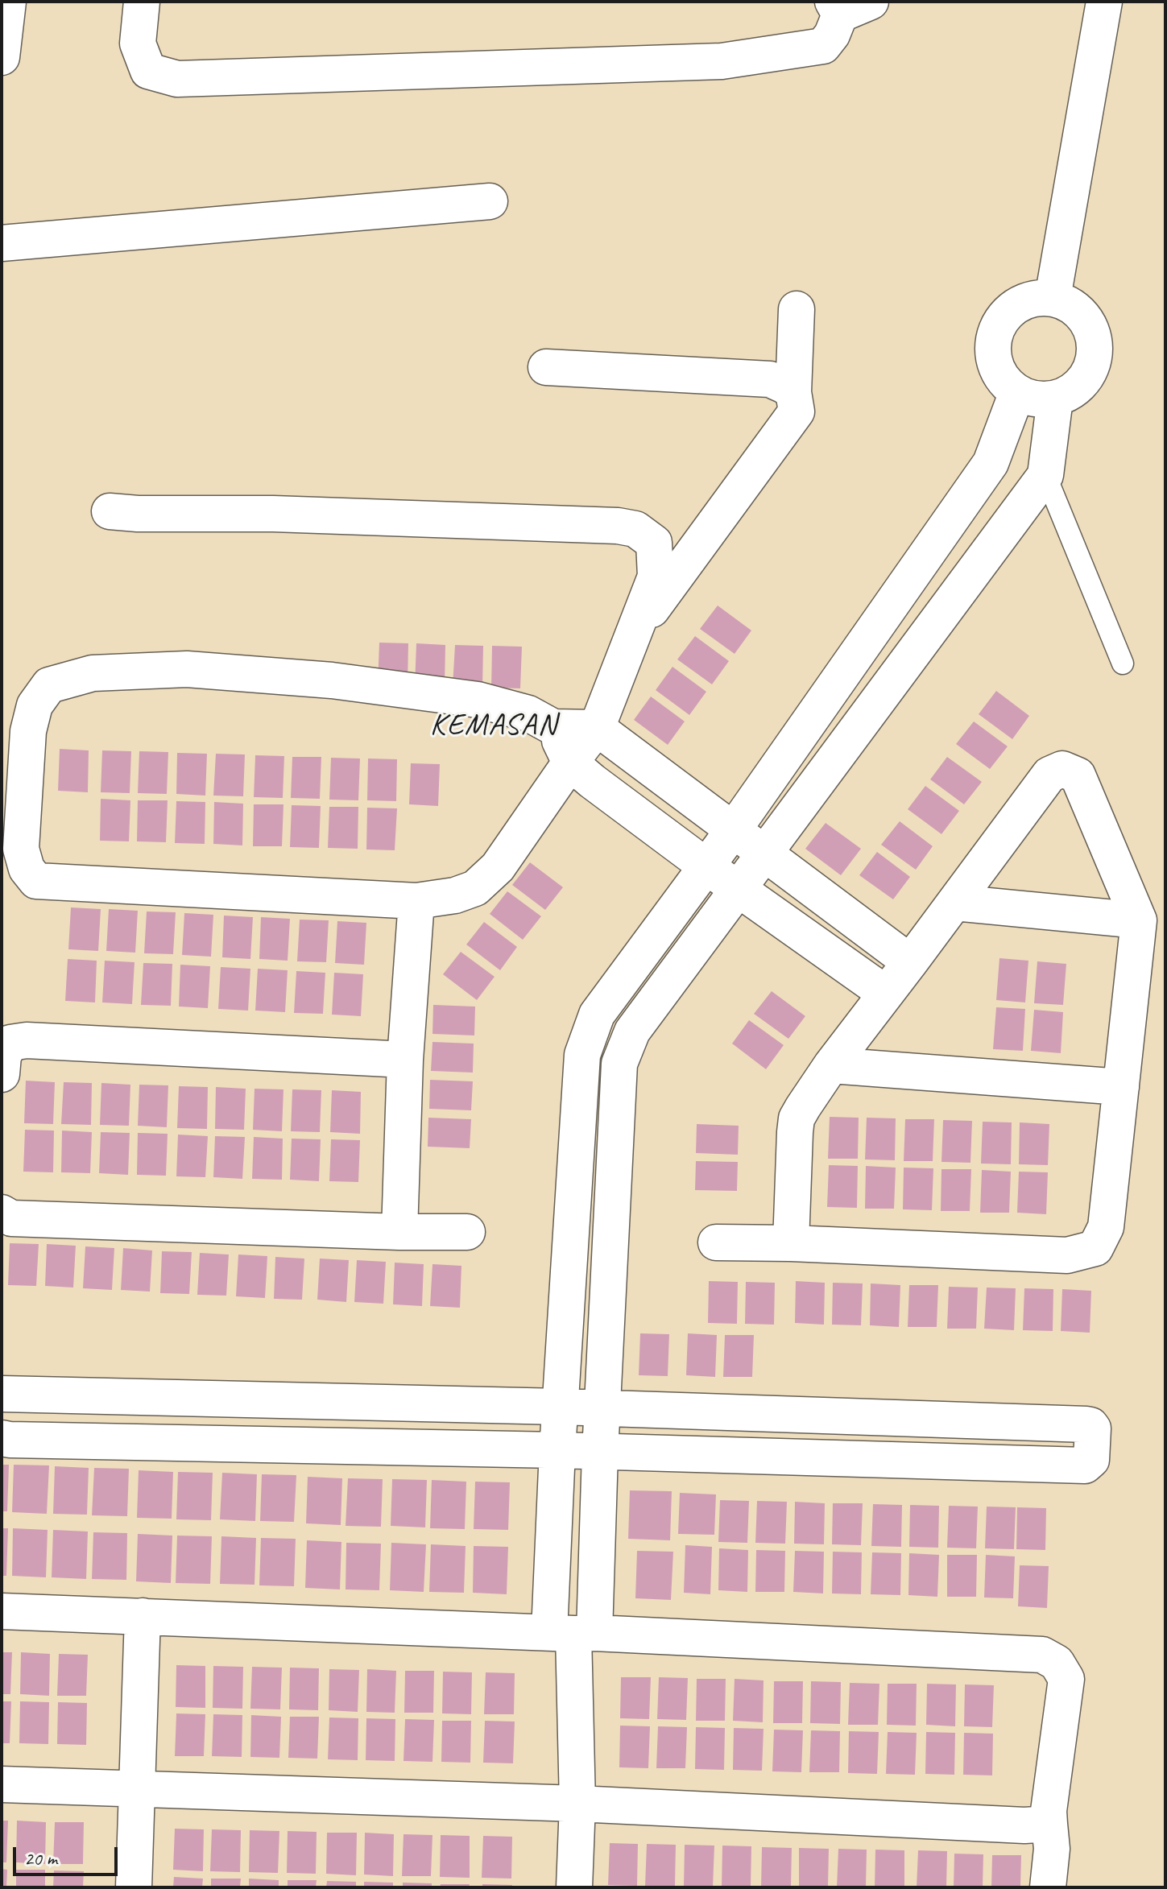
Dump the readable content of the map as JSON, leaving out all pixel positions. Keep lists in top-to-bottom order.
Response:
{
  "districts": ["KEMASAN"],
  "scale_bar": "20 m"
}
